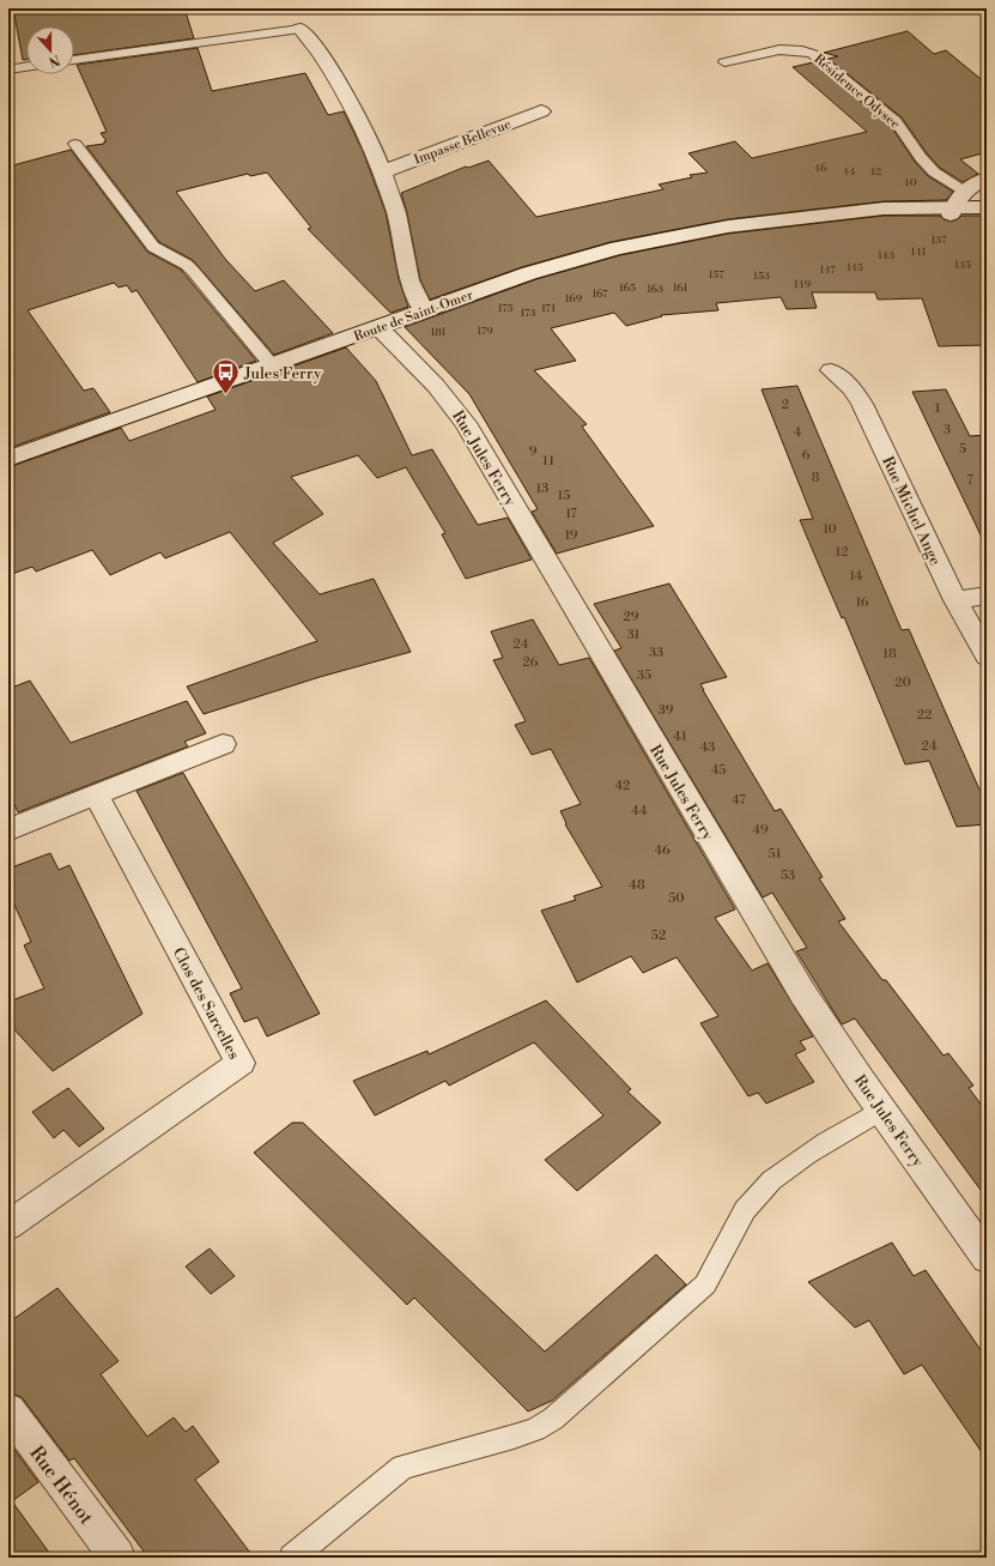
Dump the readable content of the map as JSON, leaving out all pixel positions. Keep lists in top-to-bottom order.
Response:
{
  "streets": {
    "street": [
      "Impasse Bellevue",
      "Route de Saint-Omer",
      "Rue Jules Ferry",
      "Rue Michel Ange",
      "Clos des Sarcelles",
      "Rue Hénot"
    ],
    "lane": ["Résidence Odysee"]
  },
  "crossings": [
    ["Route de Saint-Omer", "Rue Jules Ferry"]
  ],
  "places": {
    "bus stop": ["Jules Ferry"]
  },
  "house_numbers": [
    "46",
    "44",
    "42",
    "40",
    "137",
    "141",
    "143",
    "135",
    "145",
    "147",
    "157",
    "153",
    "149",
    "165",
    "161",
    "163",
    "167",
    "169",
    "175",
    "171",
    "173",
    "179",
    "181",
    "2",
    "1",
    "3",
    "4",
    "5",
    "9",
    "6",
    "11",
    "8",
    "7",
    "13",
    "15",
    "17",
    "10",
    "19",
    "12",
    "14",
    "16",
    "29",
    "31",
    "24",
    "33",
    "18",
    "26",
    "35",
    "20",
    "39",
    "22",
    "41",
    "24",
    "43",
    "45",
    "42",
    "47",
    "44",
    "49",
    "46",
    "51",
    "53",
    "48",
    "50",
    "52"
  ],
  "north": "bottom"
}
